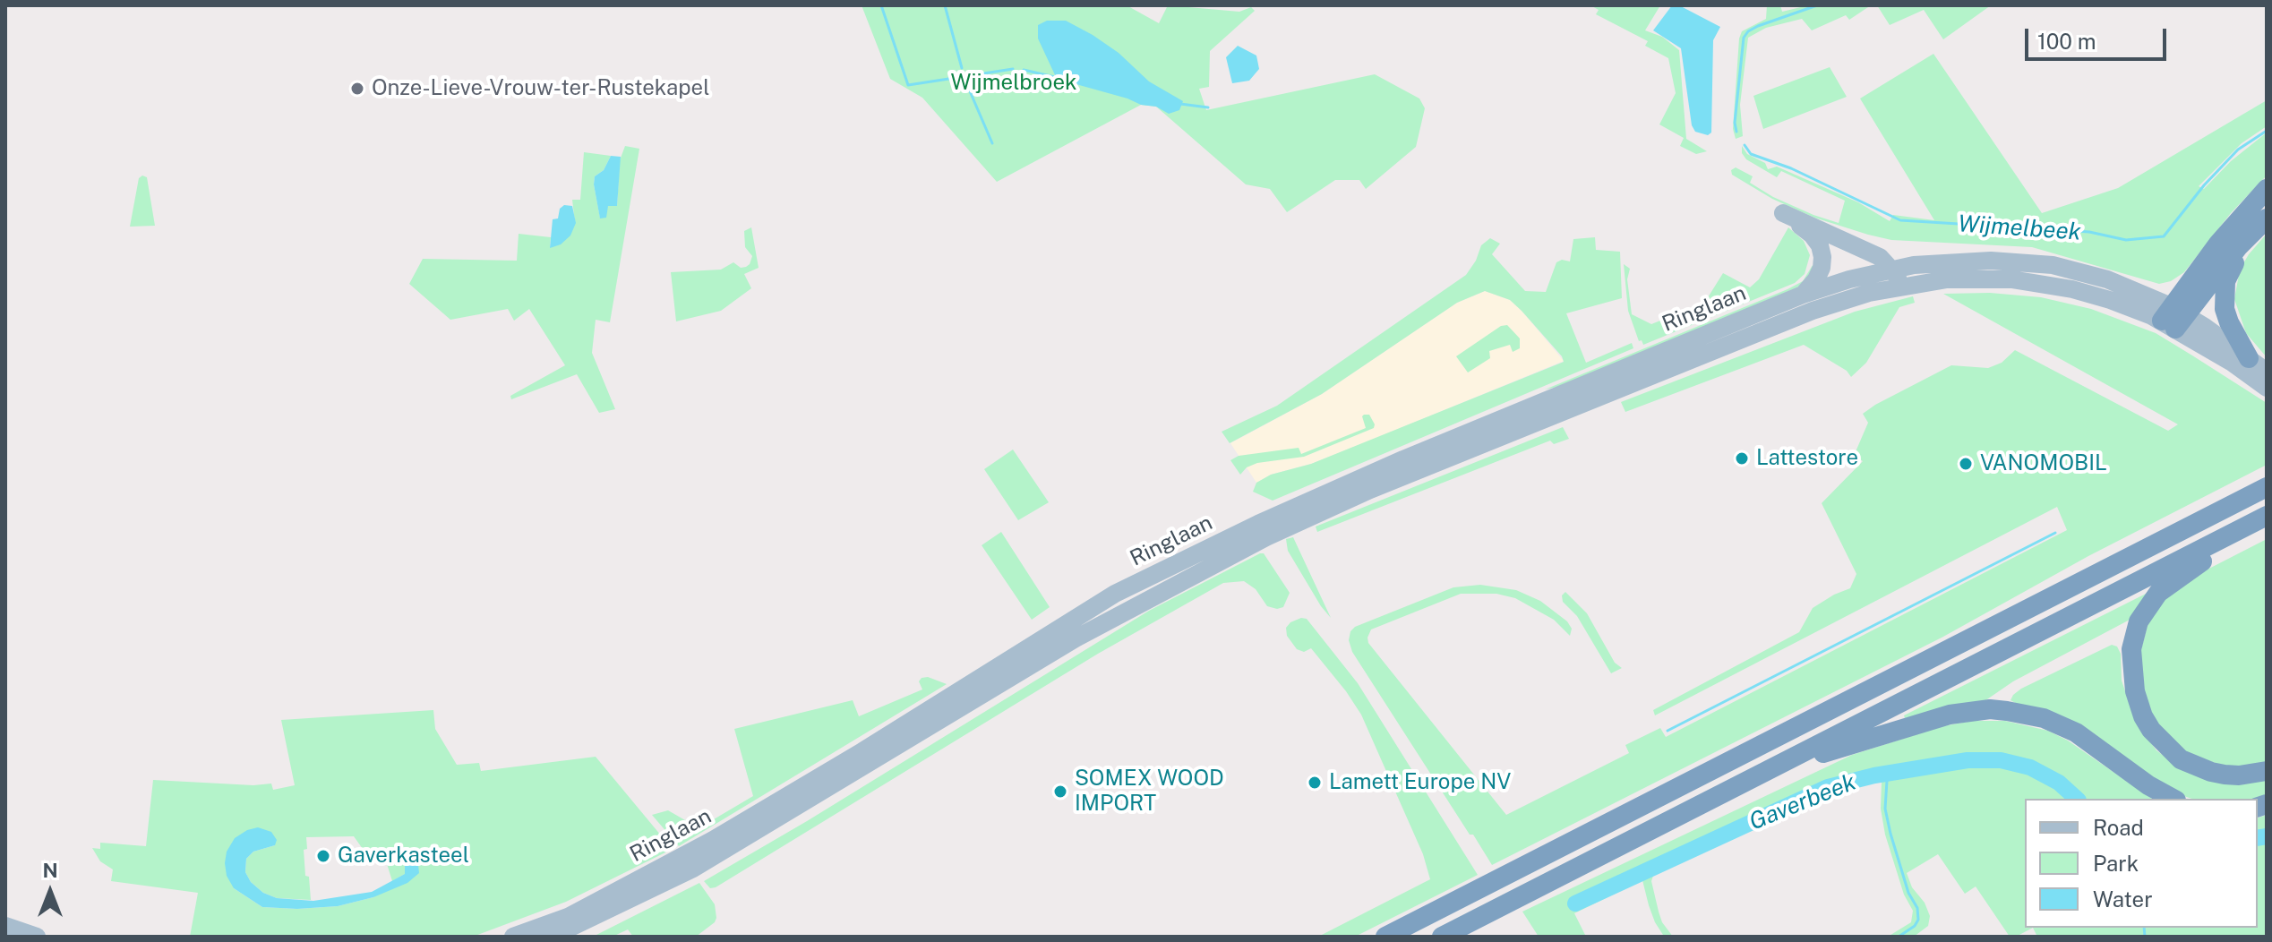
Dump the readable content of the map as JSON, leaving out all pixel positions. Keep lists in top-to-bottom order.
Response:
{
  "streets": {
    "main road": ["Ringlaan"]
  },
  "water": ["Wijmelbeek", "Gaverbeek"],
  "parks": ["Wijmelbroek"],
  "places": [
    "Onze-Lieve-Vrouw-ter-Rustekapel",
    "Lattestore",
    "VANOMOBIL",
    "Lamett Europe NV",
    "SOMEX WOOD IMPORT",
    "Gaverkasteel"
  ],
  "legend": ["Road", "Park", "Water"],
  "scale_bar": "100 m",
  "north": "top"
}
